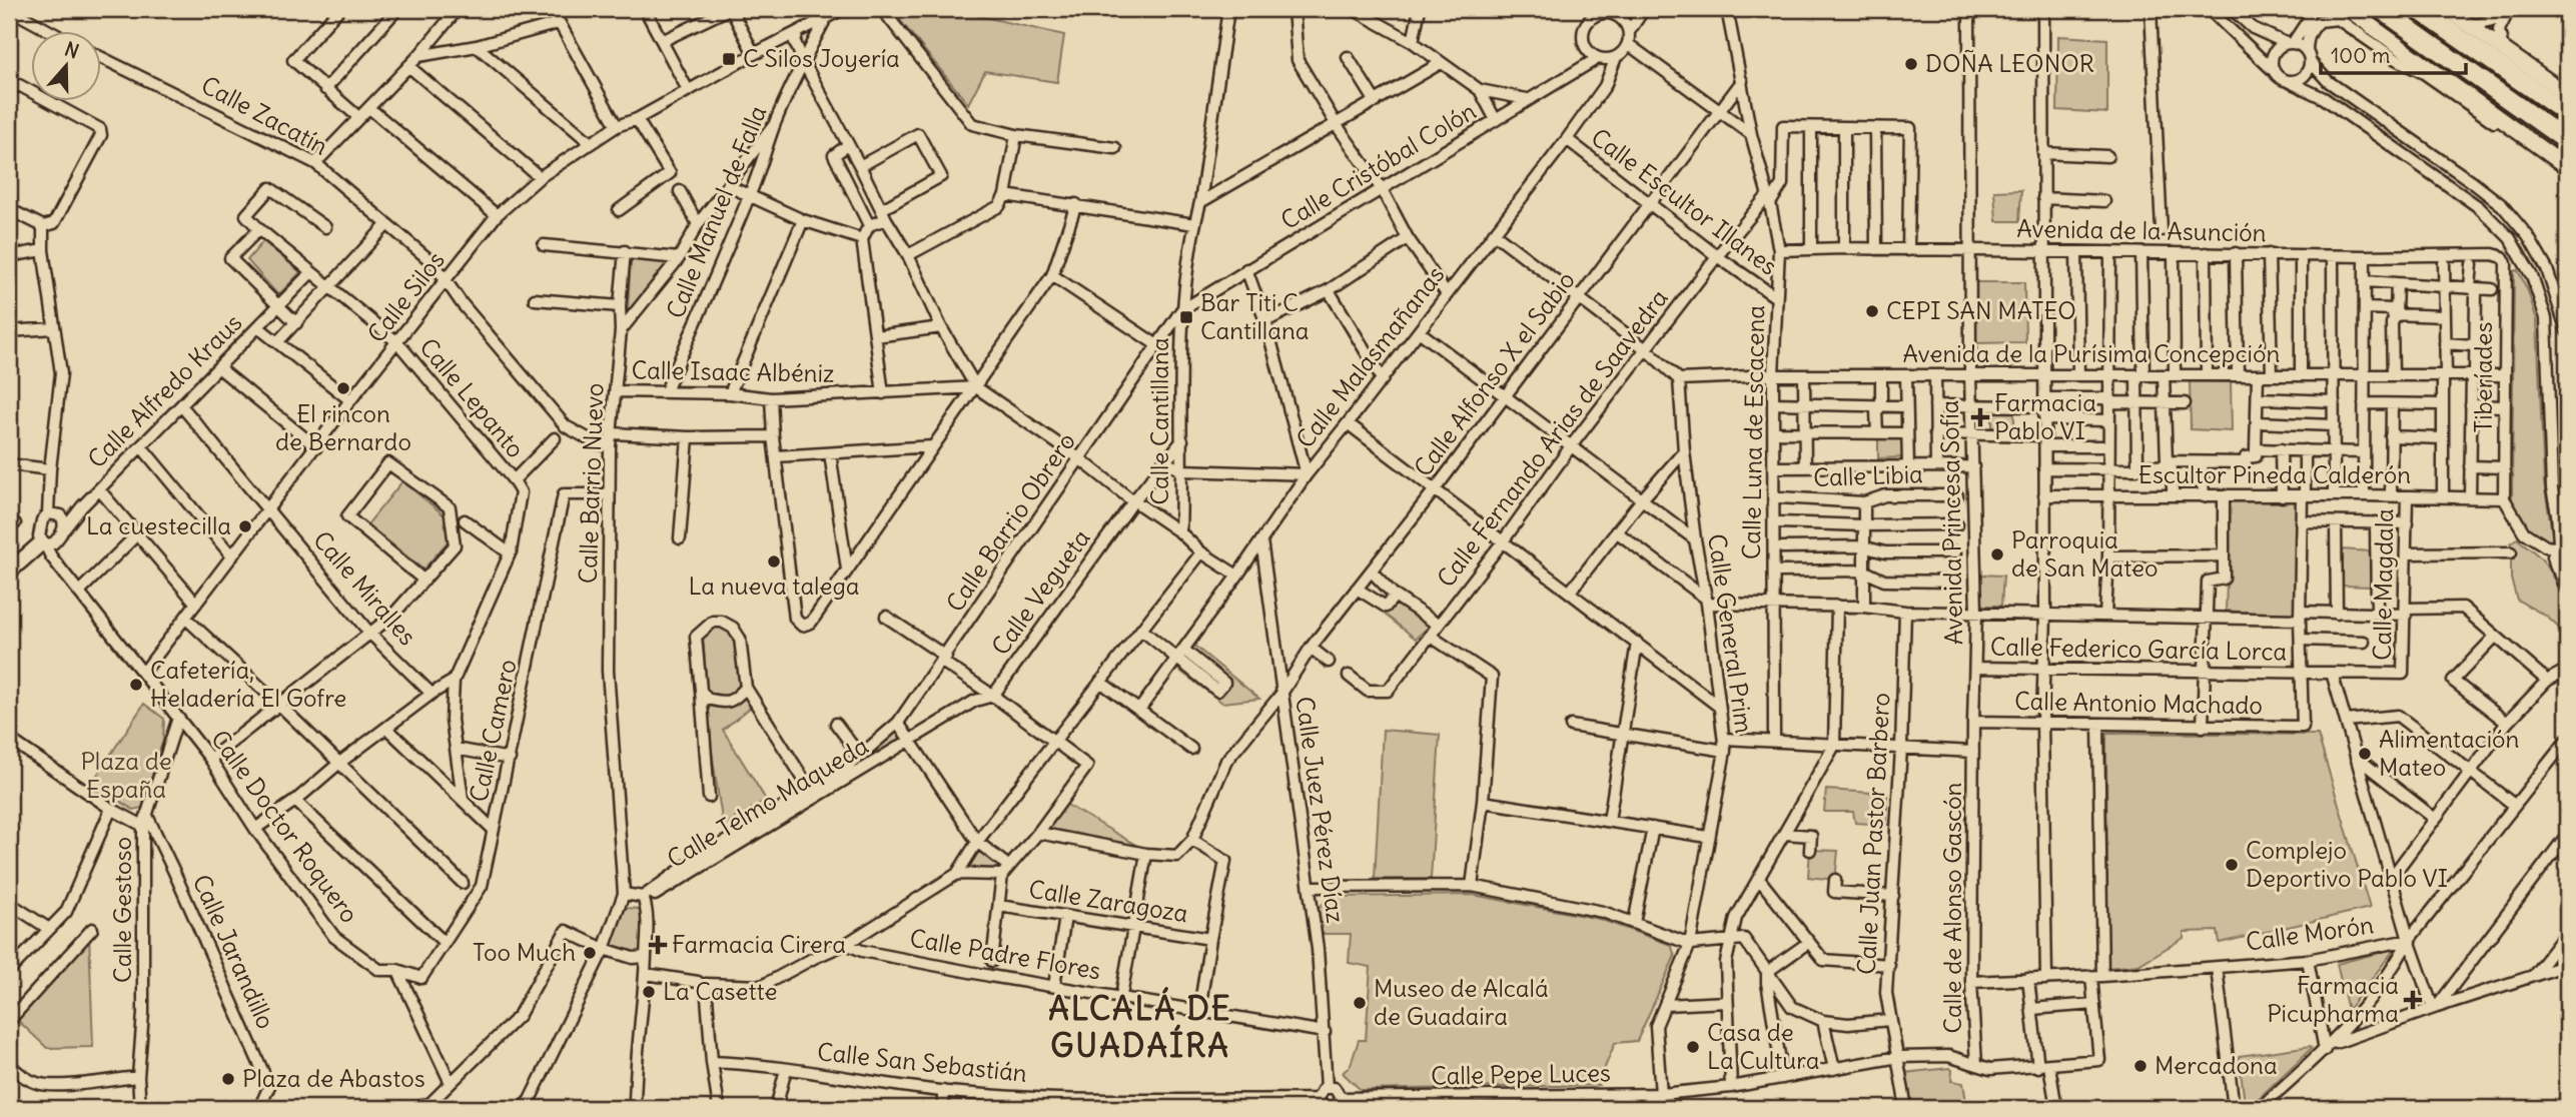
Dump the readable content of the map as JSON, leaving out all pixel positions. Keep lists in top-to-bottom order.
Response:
{
  "streets": {
    "street": [
      "Calle Zacatín",
      "Calle Cristóbal Colón",
      "Calle Escultor Illanes",
      "Calle Manuel de Falla",
      "Avenida de la Asunción",
      "Calle Silos",
      "Avenida de la Purísima Concepción",
      "Calle Malasmañanas",
      "Calle Isaac Albéniz",
      "Calle Alfonso X el Sabio",
      "Tiberíades",
      "Calle Alfredo Kraus",
      "Calle Lepanto",
      "Calle Cantillana",
      "Calle Luna de Escacena",
      "Calle Fernando Arias de Saavedra",
      "Escultor Pineda Calderón",
      "Calle Libia",
      "Calle Barrio Nuevo",
      "Calle Barrio Obrero",
      "Avenida Princesa Sofía",
      "Calle Magdala",
      "Calle Miralles",
      "Calle Vegueta",
      "Calle General Prim",
      "Calle Federico García Lorca",
      "Calle Antonio Machado",
      "Calle Camero",
      "Calle Telmo Maqueda",
      "Calle Juez Pérez Díaz",
      "Calle Doctor Roquero",
      "Calle Juan Pastor Barbero",
      "Calle Zaragoza",
      "Calle de Alonso Gascón",
      "Calle Gestoso",
      "Calle Morón",
      "Calle Jarandillo",
      "Calle Padre Flores",
      "Calle San Sebastián",
      "Calle Pepe Luces"
    ]
  },
  "crossings": [
    ["Calle Zacatín", "Calle Silos"],
    ["Calle Zacatín", "Calle Barrio Nuevo"],
    ["Calle Cristóbal Colón", "Calle Malasmañanas"],
    ["Calle Cristóbal Colón", "Calle Cantillana"],
    ["Calle Cristóbal Colón", "Calle Barrio Obrero"],
    ["Calle Escultor Illanes", "Calle Malasmañanas"],
    ["Calle Escultor Illanes", "Calle Alfonso X el Sabio"],
    ["Calle Escultor Illanes", "Calle Luna de Escacena"],
    ["Calle Escultor Illanes", "Calle Fernando Arias de Saavedra"],
    ["Calle Manuel de Falla", "Calle Isaac Albéniz"],
    ["Avenida de la Asunción", "Tiberíades"],
    ["Avenida de la Asunción", "Calle Luna de Escacena"],
    ["Avenida de la Asunción", "Avenida Princesa Sofía"],
    ["Calle Silos", "Calle Lepanto"],
    ["Calle Silos", "Calle Miralles"],
    ["Calle Silos", "Calle Doctor Roquero"],
    ["Avenida de la Purísima Concepción", "Tiberíades"],
    ["Avenida de la Purísima Concepción", "Calle Luna de Escacena"],
    ["Avenida de la Purísima Concepción", "Avenida Princesa Sofía"],
    ["Avenida de la Purísima Concepción", "Calle General Prim"],
    ["Calle Malasmañanas", "Calle Juez Pérez Díaz"],
    ["Calle Isaac Albéniz", "Calle Barrio Nuevo"],
    ["Calle Alfonso X el Sabio", "Calle Luna de Escacena"],
    ["Calle Alfonso X el Sabio", "Calle Juez Pérez Díaz"],
    ["Tiberíades", "Escultor Pineda Calderón"],
    ["Calle Alfredo Kraus", "Calle Lepanto"],
    ["Calle Alfredo Kraus", "Calle Miralles"],
    ["Calle Cantillana", "Calle Barrio Obrero"],
    ["Calle Cantillana", "Calle Vegueta"],
    ["Calle Luna de Escacena", "Calle Fernando Arias de Saavedra"],
    ["Escultor Pineda Calderón", "Calle Magdala"],
    ["Calle Barrio Nuevo", "Calle Camero"],
    ["Calle Barrio Obrero", "Calle Telmo Maqueda"],
    ["Avenida Princesa Sofía", "Calle Federico García Lorca"],
    ["Avenida Princesa Sofía", "Calle Antonio Machado"],
    ["Avenida Princesa Sofía", "Calle de Alonso Gascón"],
    ["Calle Magdala", "Calle Federico García Lorca"],
    ["Calle General Prim", "Calle Pepe Luces"],
    ["Calle Federico García Lorca", "Calle Antonio Machado"],
    ["Calle Camero", "Calle Doctor Roquero"],
    ["Calle Juez Pérez Díaz", "Calle Padre Flores"],
    ["Calle Doctor Roquero", "Calle Gestoso"],
    ["Calle Juan Pastor Barbero", "Calle Pepe Luces"],
    ["Calle de Alonso Gascón", "Calle Morón"],
    ["Calle de Alonso Gascón", "Calle Pepe Luces"],
    ["Calle Gestoso", "Calle Jarandillo"]
  ],
  "districts": ["ALCALÁ DE GUADAÍRA"],
  "parks": ["Plaza de España"],
  "places": {
    "transit": ["C Silos Joyería", "Bar Titi C Cantillana"],
    "other": [
      "DOÑA LEONOR",
      "CEPI SAN MATEO",
      "El rincon de Bernardo",
      "La cuestecilla",
      "Parroquia de San Mateo",
      "La nueva talega",
      "Cafetería, Heladería El Gofre",
      "Alimentación Mateo",
      "Complejo Deportivo Pablo VI",
      "Too Much",
      "La Casette",
      "Museo de Alcalá de Guadaira",
      "Casa de La Cultura",
      "Mercadona",
      "Plaza de Abastos"
    ],
    "health": ["Farmacia Pablo VI", "Farmacia Cirera", "Farmacia Picupharma"]
  },
  "scale_bar": "100 m",
  "north": "top"
}
